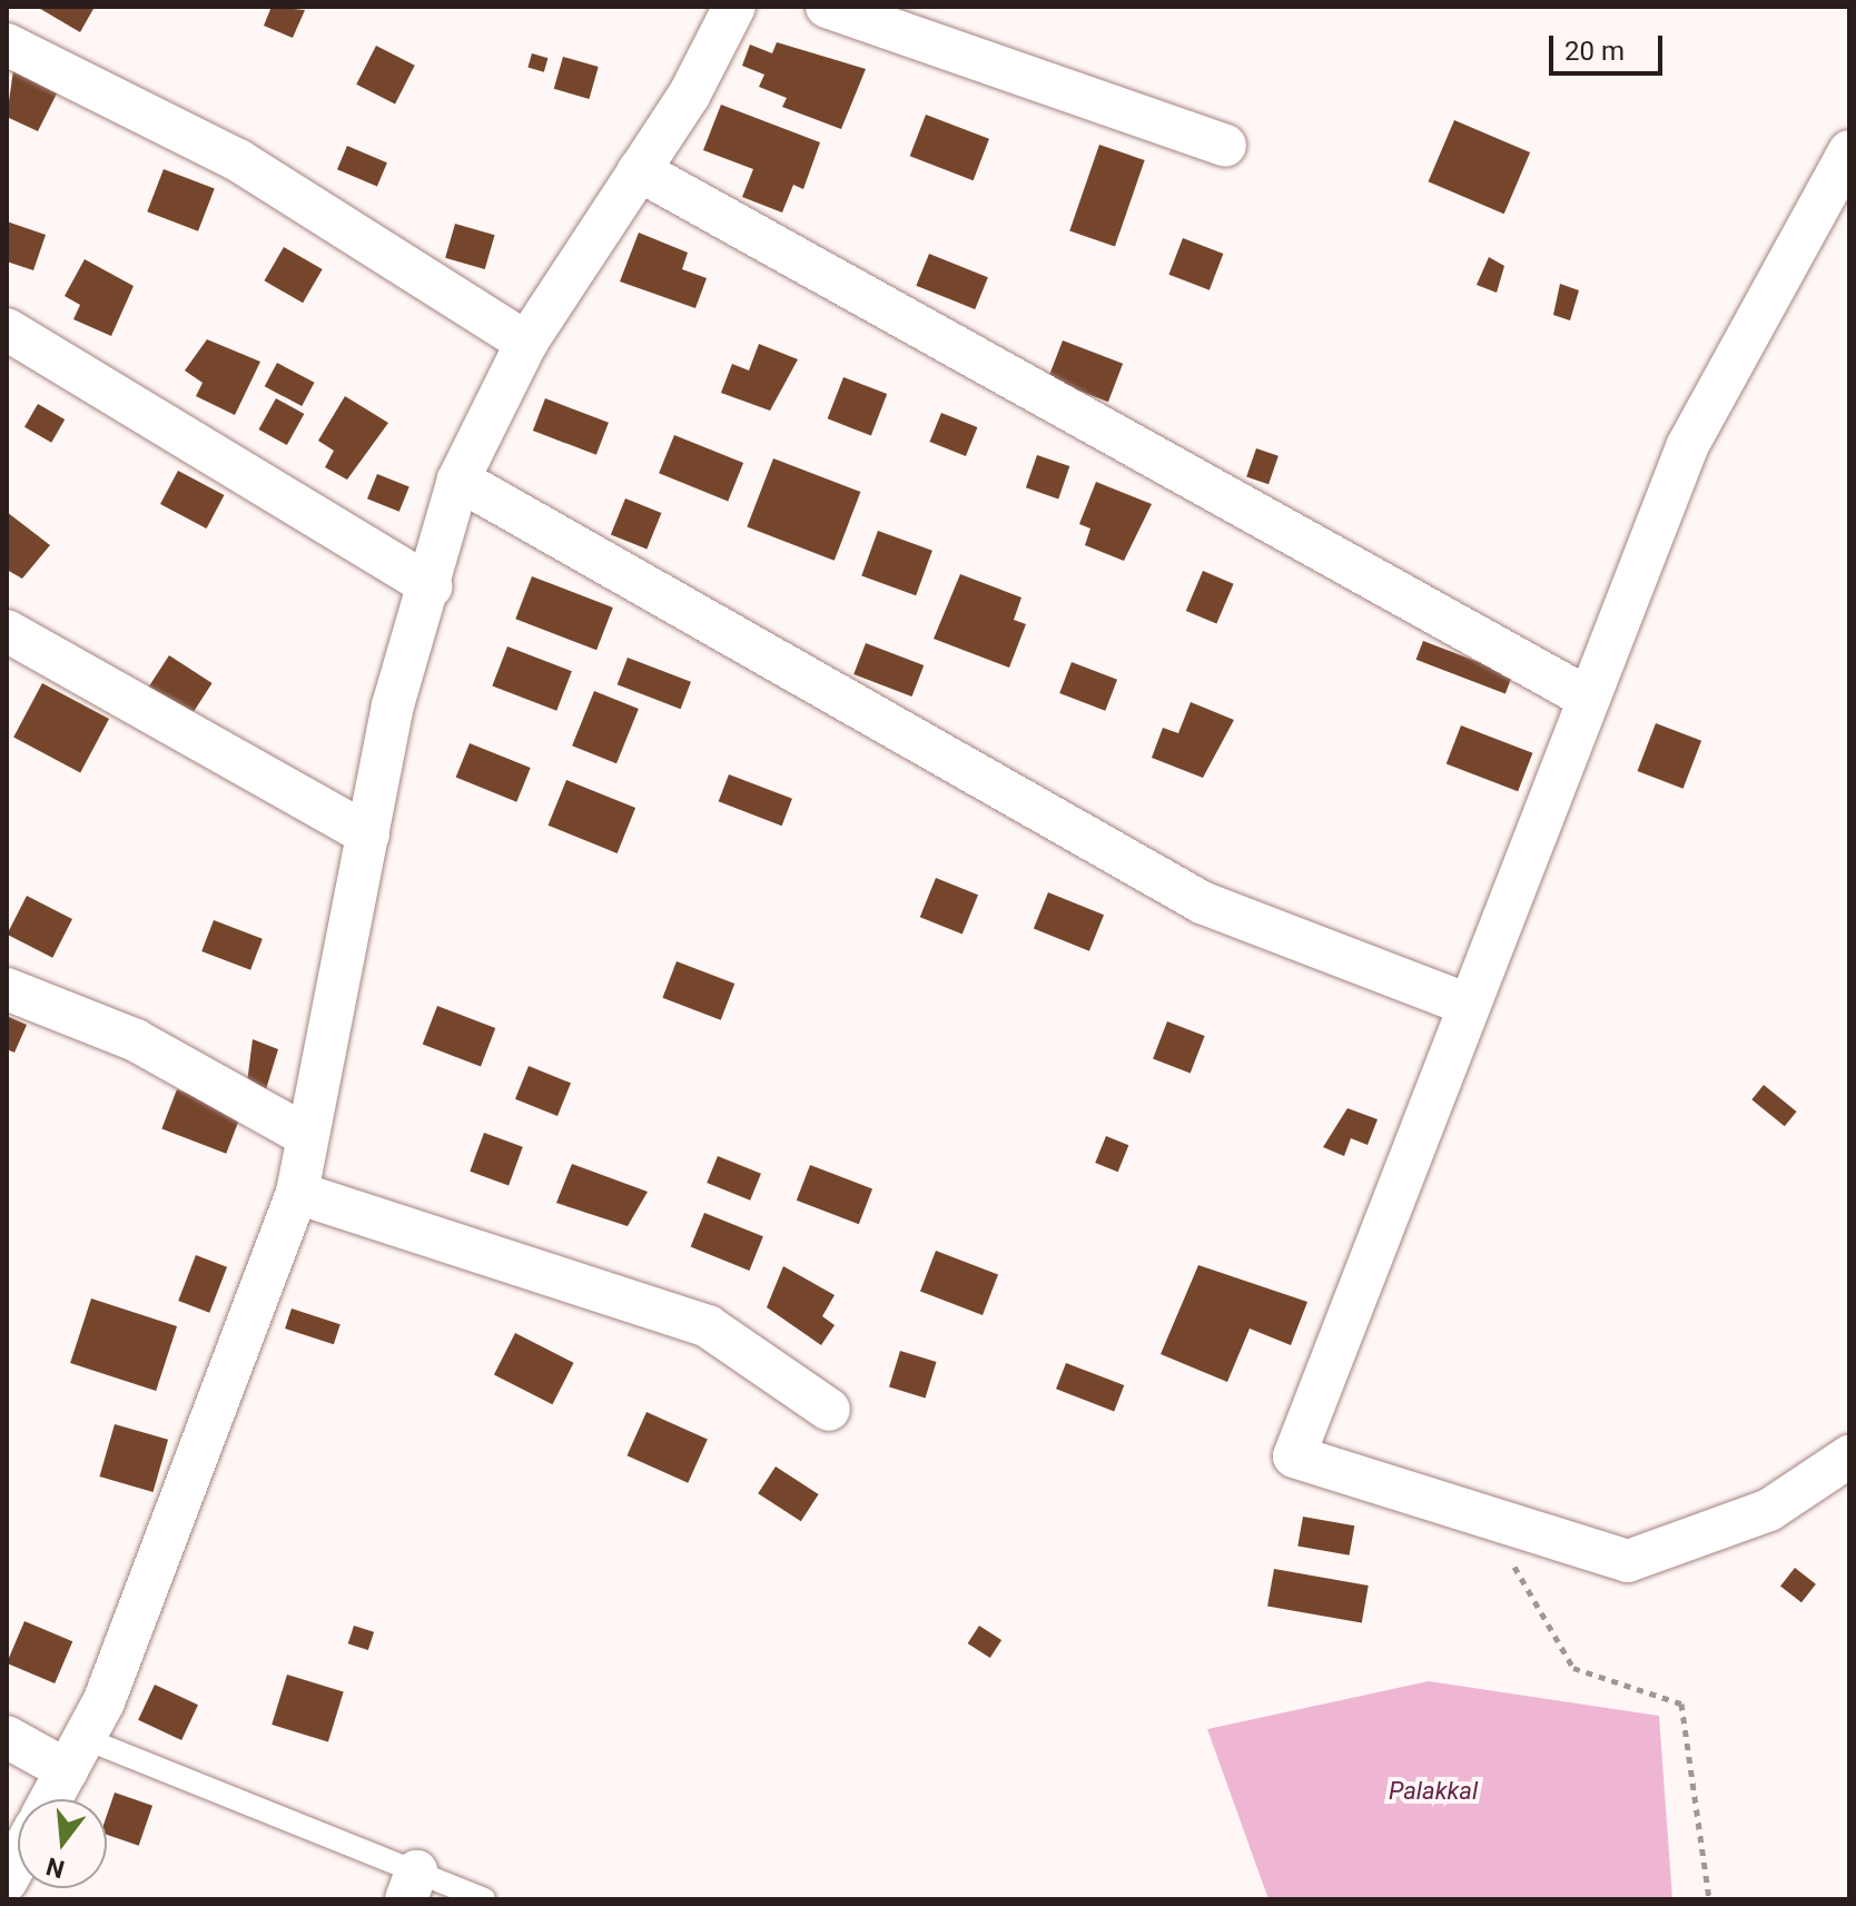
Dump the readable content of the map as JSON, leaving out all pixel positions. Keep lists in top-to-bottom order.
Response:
{
  "water": ["Palakkal"],
  "scale_bar": "20 m",
  "north": "bottom"
}
